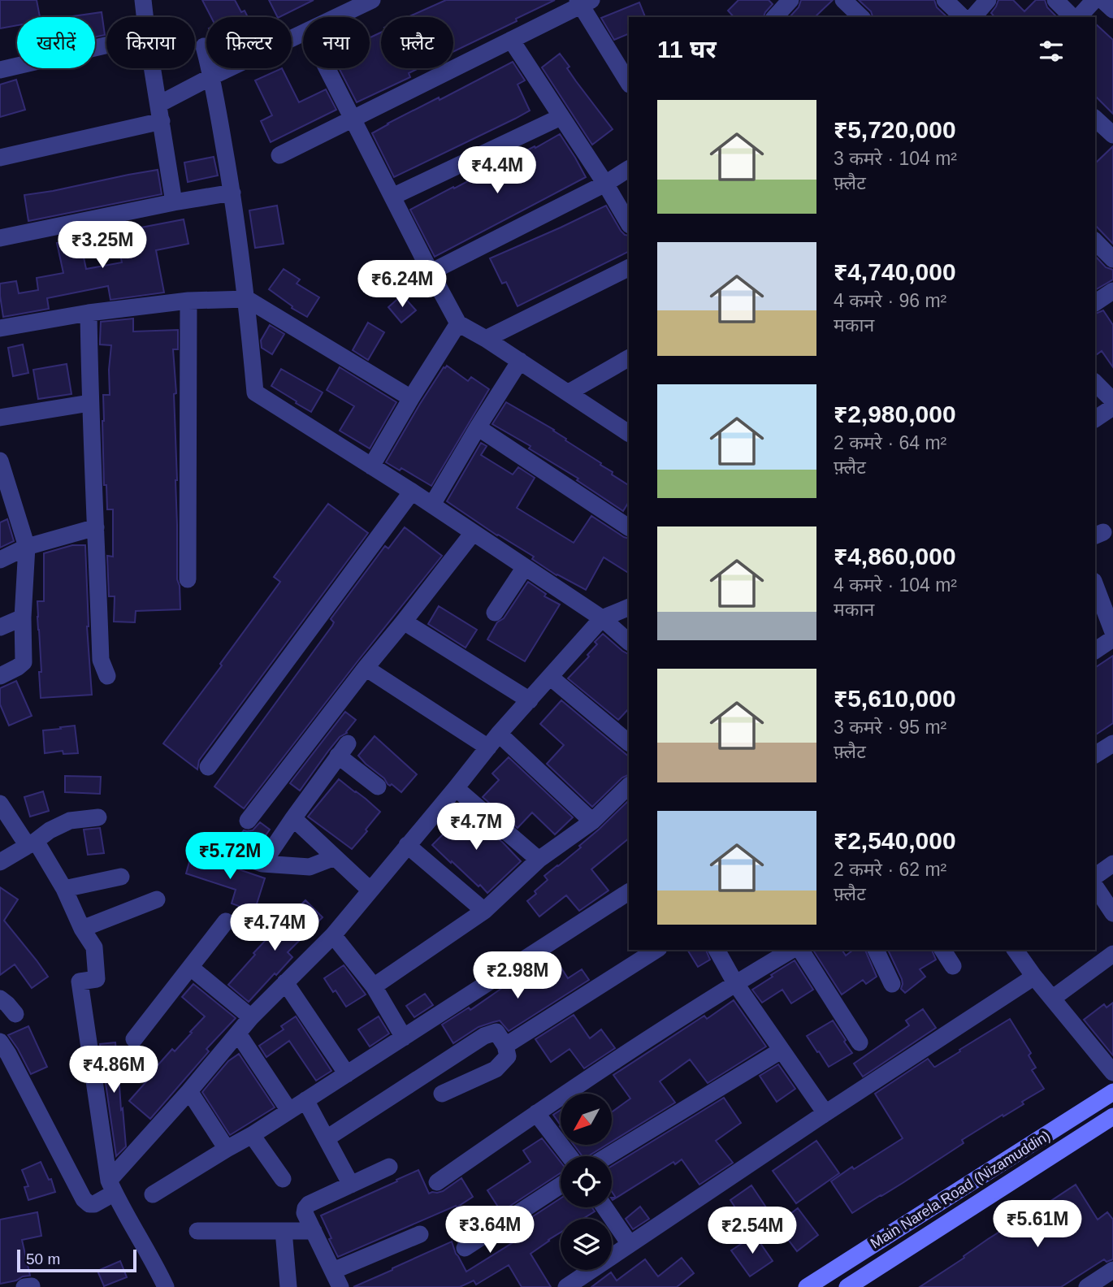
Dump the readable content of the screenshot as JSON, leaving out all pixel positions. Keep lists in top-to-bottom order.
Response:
{
  "streets": {
    "street": ["Main Narela Road (Nizamuddin)"]
  },
  "scale_bar": "50 m",
  "north": "bottom left",
  "page": {
    "chip": [
      "खरीदें",
      "किराया",
      "फ़िल्टर",
      "नया",
      "फ़्लैट"
    ],
    "heading": "11 घर",
    "list": [
      {
        "name": "₹5,720,000",
        "note": "3 कमरे · 104 m² · फ़्लैट"
      },
      {
        "name": "₹4,740,000",
        "note": "4 कमरे · 96 m² · मकान"
      },
      {
        "name": "₹2,980,000",
        "note": "2 कमरे · 64 m² · फ़्लैट"
      },
      {
        "name": "₹4,860,000",
        "note": "4 कमरे · 104 m² · मकान"
      },
      {
        "name": "₹5,610,000",
        "note": "3 कमरे · 95 m² · फ़्लैट"
      },
      {
        "name": "₹2,540,000",
        "note": "2 कमरे · 62 m² · फ़्लैट"
      }
    ],
    "price": [
      "₹4.4M",
      "₹3.25M",
      "₹6.24M",
      "₹4.7M",
      "₹5.72M",
      "₹4.74M",
      "₹2.98M",
      "₹4.86M",
      "₹5.61M",
      "₹3.64M",
      "₹2.54M"
    ],
    "scale": "50 m"
  }
}
